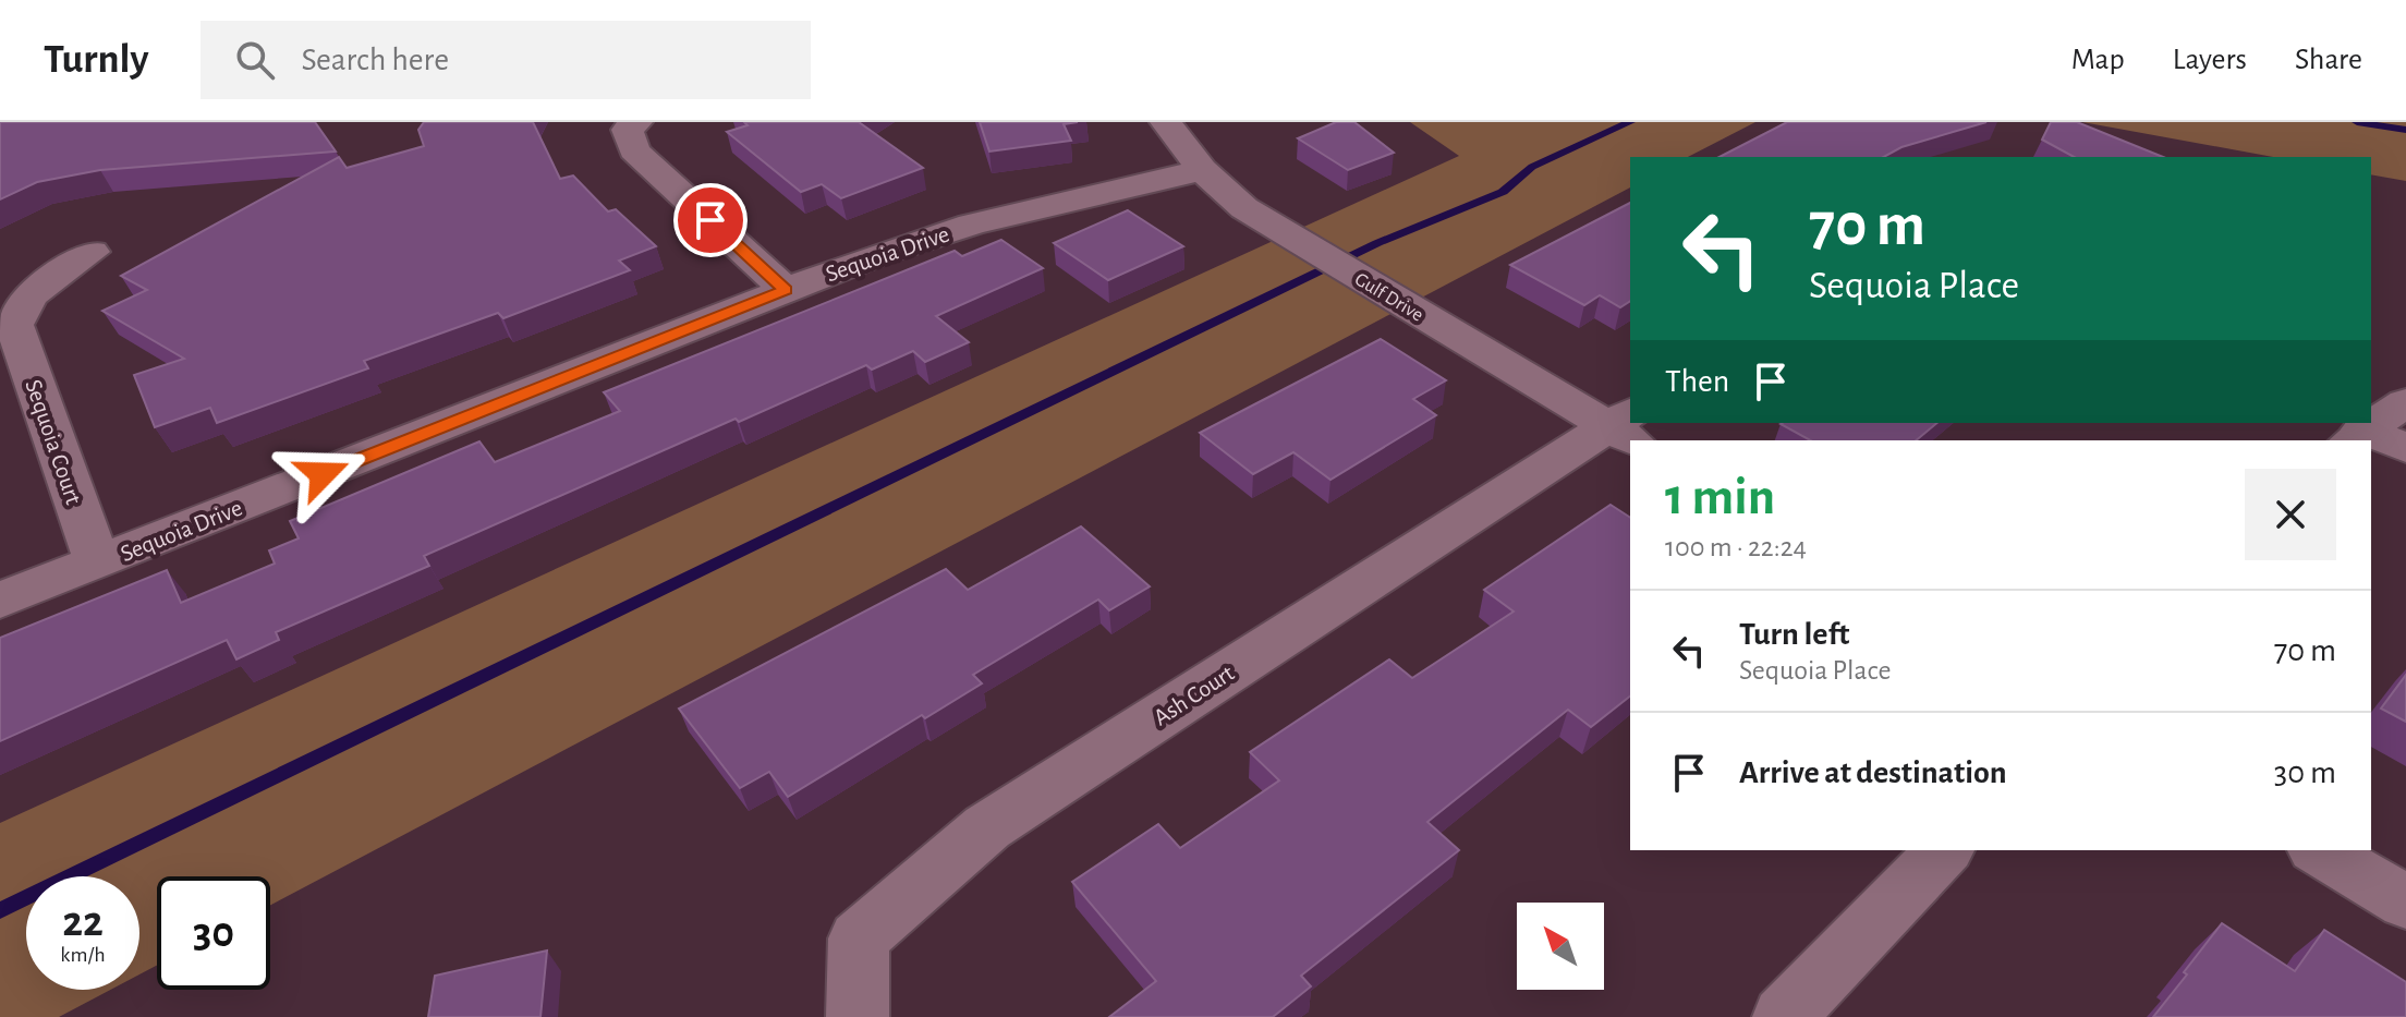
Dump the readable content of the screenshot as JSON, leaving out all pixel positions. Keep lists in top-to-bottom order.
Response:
{
  "streets": {
    "street": [
      "Sequoia Drive",
      "Gulf Drive",
      "Sequoia Court",
      "Ash Court"
    ]
  },
  "crossings": [
    ["Sequoia Drive", "Gulf Drive"],
    ["Sequoia Drive", "Sequoia Court"],
    ["Gulf Drive", "Ash Court"]
  ],
  "north": "top left",
  "page": {
    "header": "Turnly",
    "search": "Search here",
    "nav": ["Map", "Layers", "Share"],
    "turn": ["70 m", "Sequoia Place"],
    "then": "Then",
    "heading": ["1 min", "100 m · 22:24"],
    "list": [
      {
        "name": "Turn left",
        "note": "Sequoia Place",
        "value": "70 m"
      },
      {
        "name": "Arrive at destination",
        "value": "30 m"
      }
    ],
    "speed": "22 km/h",
    "limit": "30"
  }
}
